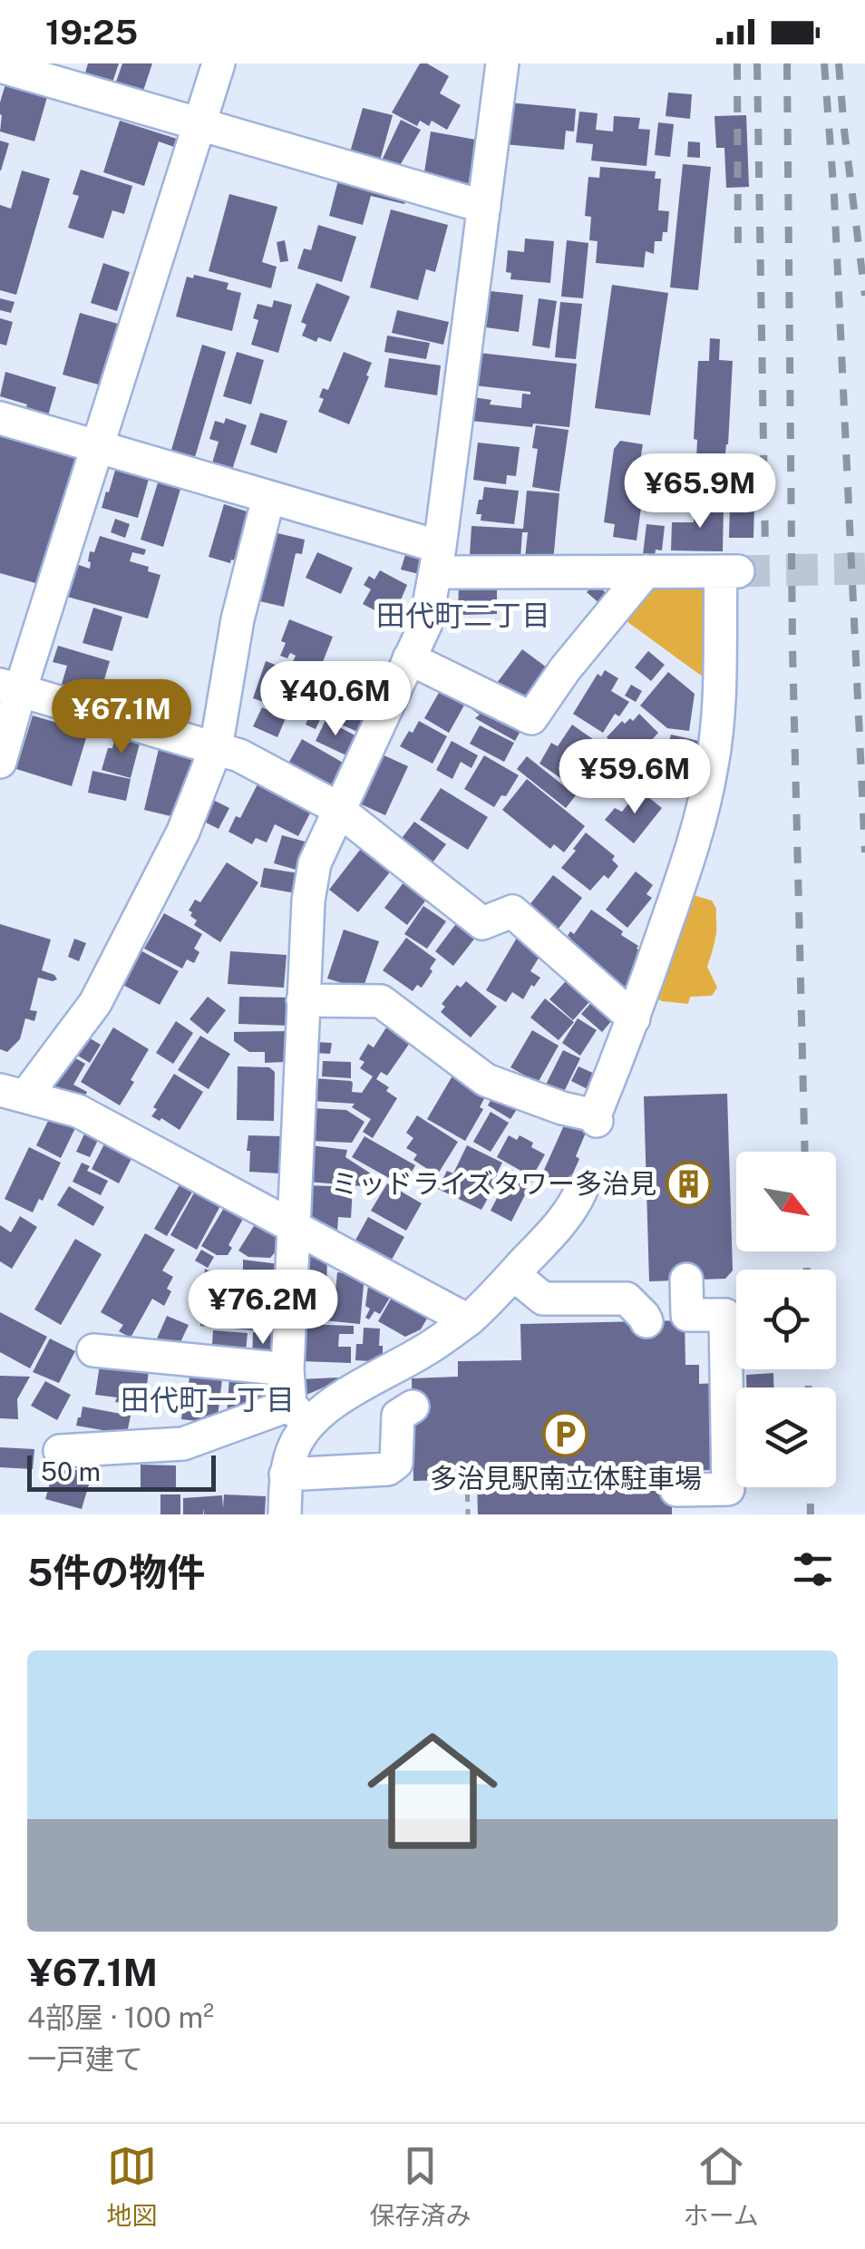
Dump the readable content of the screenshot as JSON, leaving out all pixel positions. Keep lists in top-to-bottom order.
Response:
{
  "districts": ["田代町二丁目", "田代町一丁目"],
  "places": {
    "building": ["ミッドライズタワー多治見"],
    "parking": ["多治見駅南立体駐車場"]
  },
  "scale_bar": "50 m",
  "north": "bottom right",
  "page": {
    "status": "19:25",
    "price": [
      "¥65.9M",
      "¥40.6M",
      "¥67.1M",
      "¥59.6M",
      "¥76.2M"
    ],
    "scale": "50 m",
    "heading": "5件の物件",
    "list": [
      {
        "name": "¥67.1M",
        "note": "4部屋 · 100 m² · 一戸建て"
      }
    ],
    "tabs": ["地図", "保存済み", "ホーム"]
  }
}
